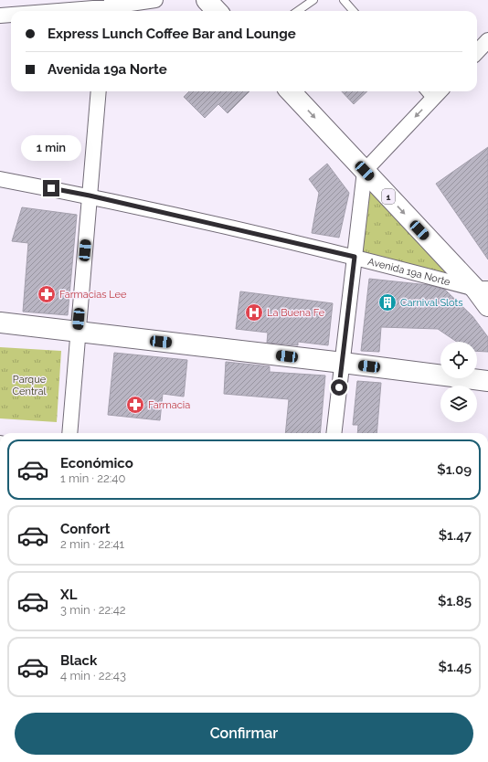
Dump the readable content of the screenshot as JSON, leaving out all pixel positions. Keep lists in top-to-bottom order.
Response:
{
  "streets": {
    "main road": ["1"],
    "street": ["Avenida 19a Norte"]
  },
  "crossings": [
    ["1", "Avenida 19a Norte"]
  ],
  "parks": ["Parque Central"],
  "places": {
    "pharmacy": ["Farmacias Lee", "Farmacia"],
    "building": ["Carnival Slots"],
    "hospital": ["La Buena Fe"]
  },
  "page": {
    "banner": ["Express Lunch Coffee Bar and Lounge", "Avenida 19a Norte"],
    "bubble": "1 min",
    "list": [
      {
        "name": "Económico",
        "note": "1 min · 22:40",
        "value": "$1.09"
      },
      {
        "name": "Confort",
        "note": "2 min · 22:41",
        "value": "$1.47"
      },
      {
        "name": "XL",
        "note": "3 min · 22:42",
        "value": "$1.85"
      },
      {
        "name": "Black",
        "note": "4 min · 22:43",
        "value": "$1.45"
      }
    ],
    "buttons": "Confirmar"
  }
}
